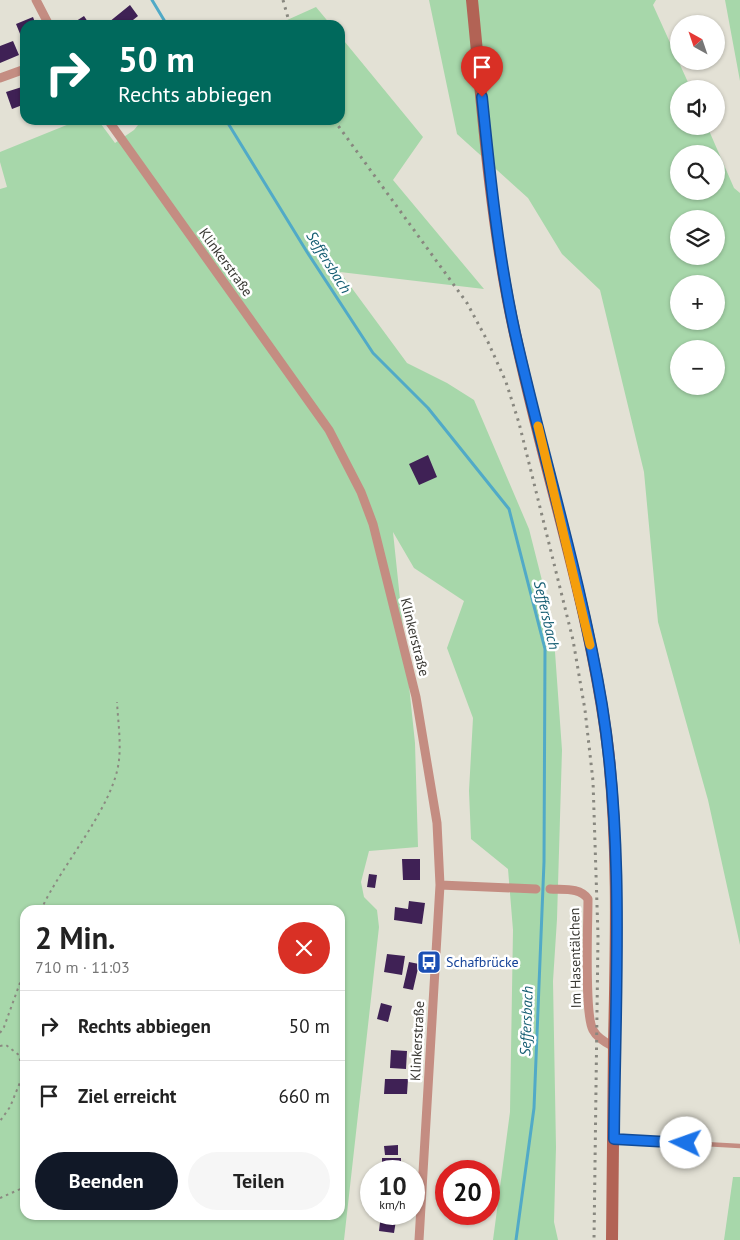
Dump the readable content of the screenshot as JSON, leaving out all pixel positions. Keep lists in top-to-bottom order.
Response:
{
  "streets": {
    "street": ["Klinkerstraße", "Im Hasentälchen"]
  },
  "water": ["Seffersbach"],
  "places": {
    "bus stop": ["Schafbrücke"]
  },
  "north": "top left",
  "page": {
    "map_buttons": ["+", "−"],
    "turn": ["50 m", "Rechts abbiegen"],
    "heading": ["2 Min.", "710 m · 11:03"],
    "list": [
      {
        "name": "Rechts abbiegen",
        "value": "50 m"
      },
      {
        "name": "Ziel erreicht",
        "value": "660 m"
      }
    ],
    "buttons": ["Beenden", "Teilen"],
    "speed": "10 km/h",
    "limit": "20"
  }
}
